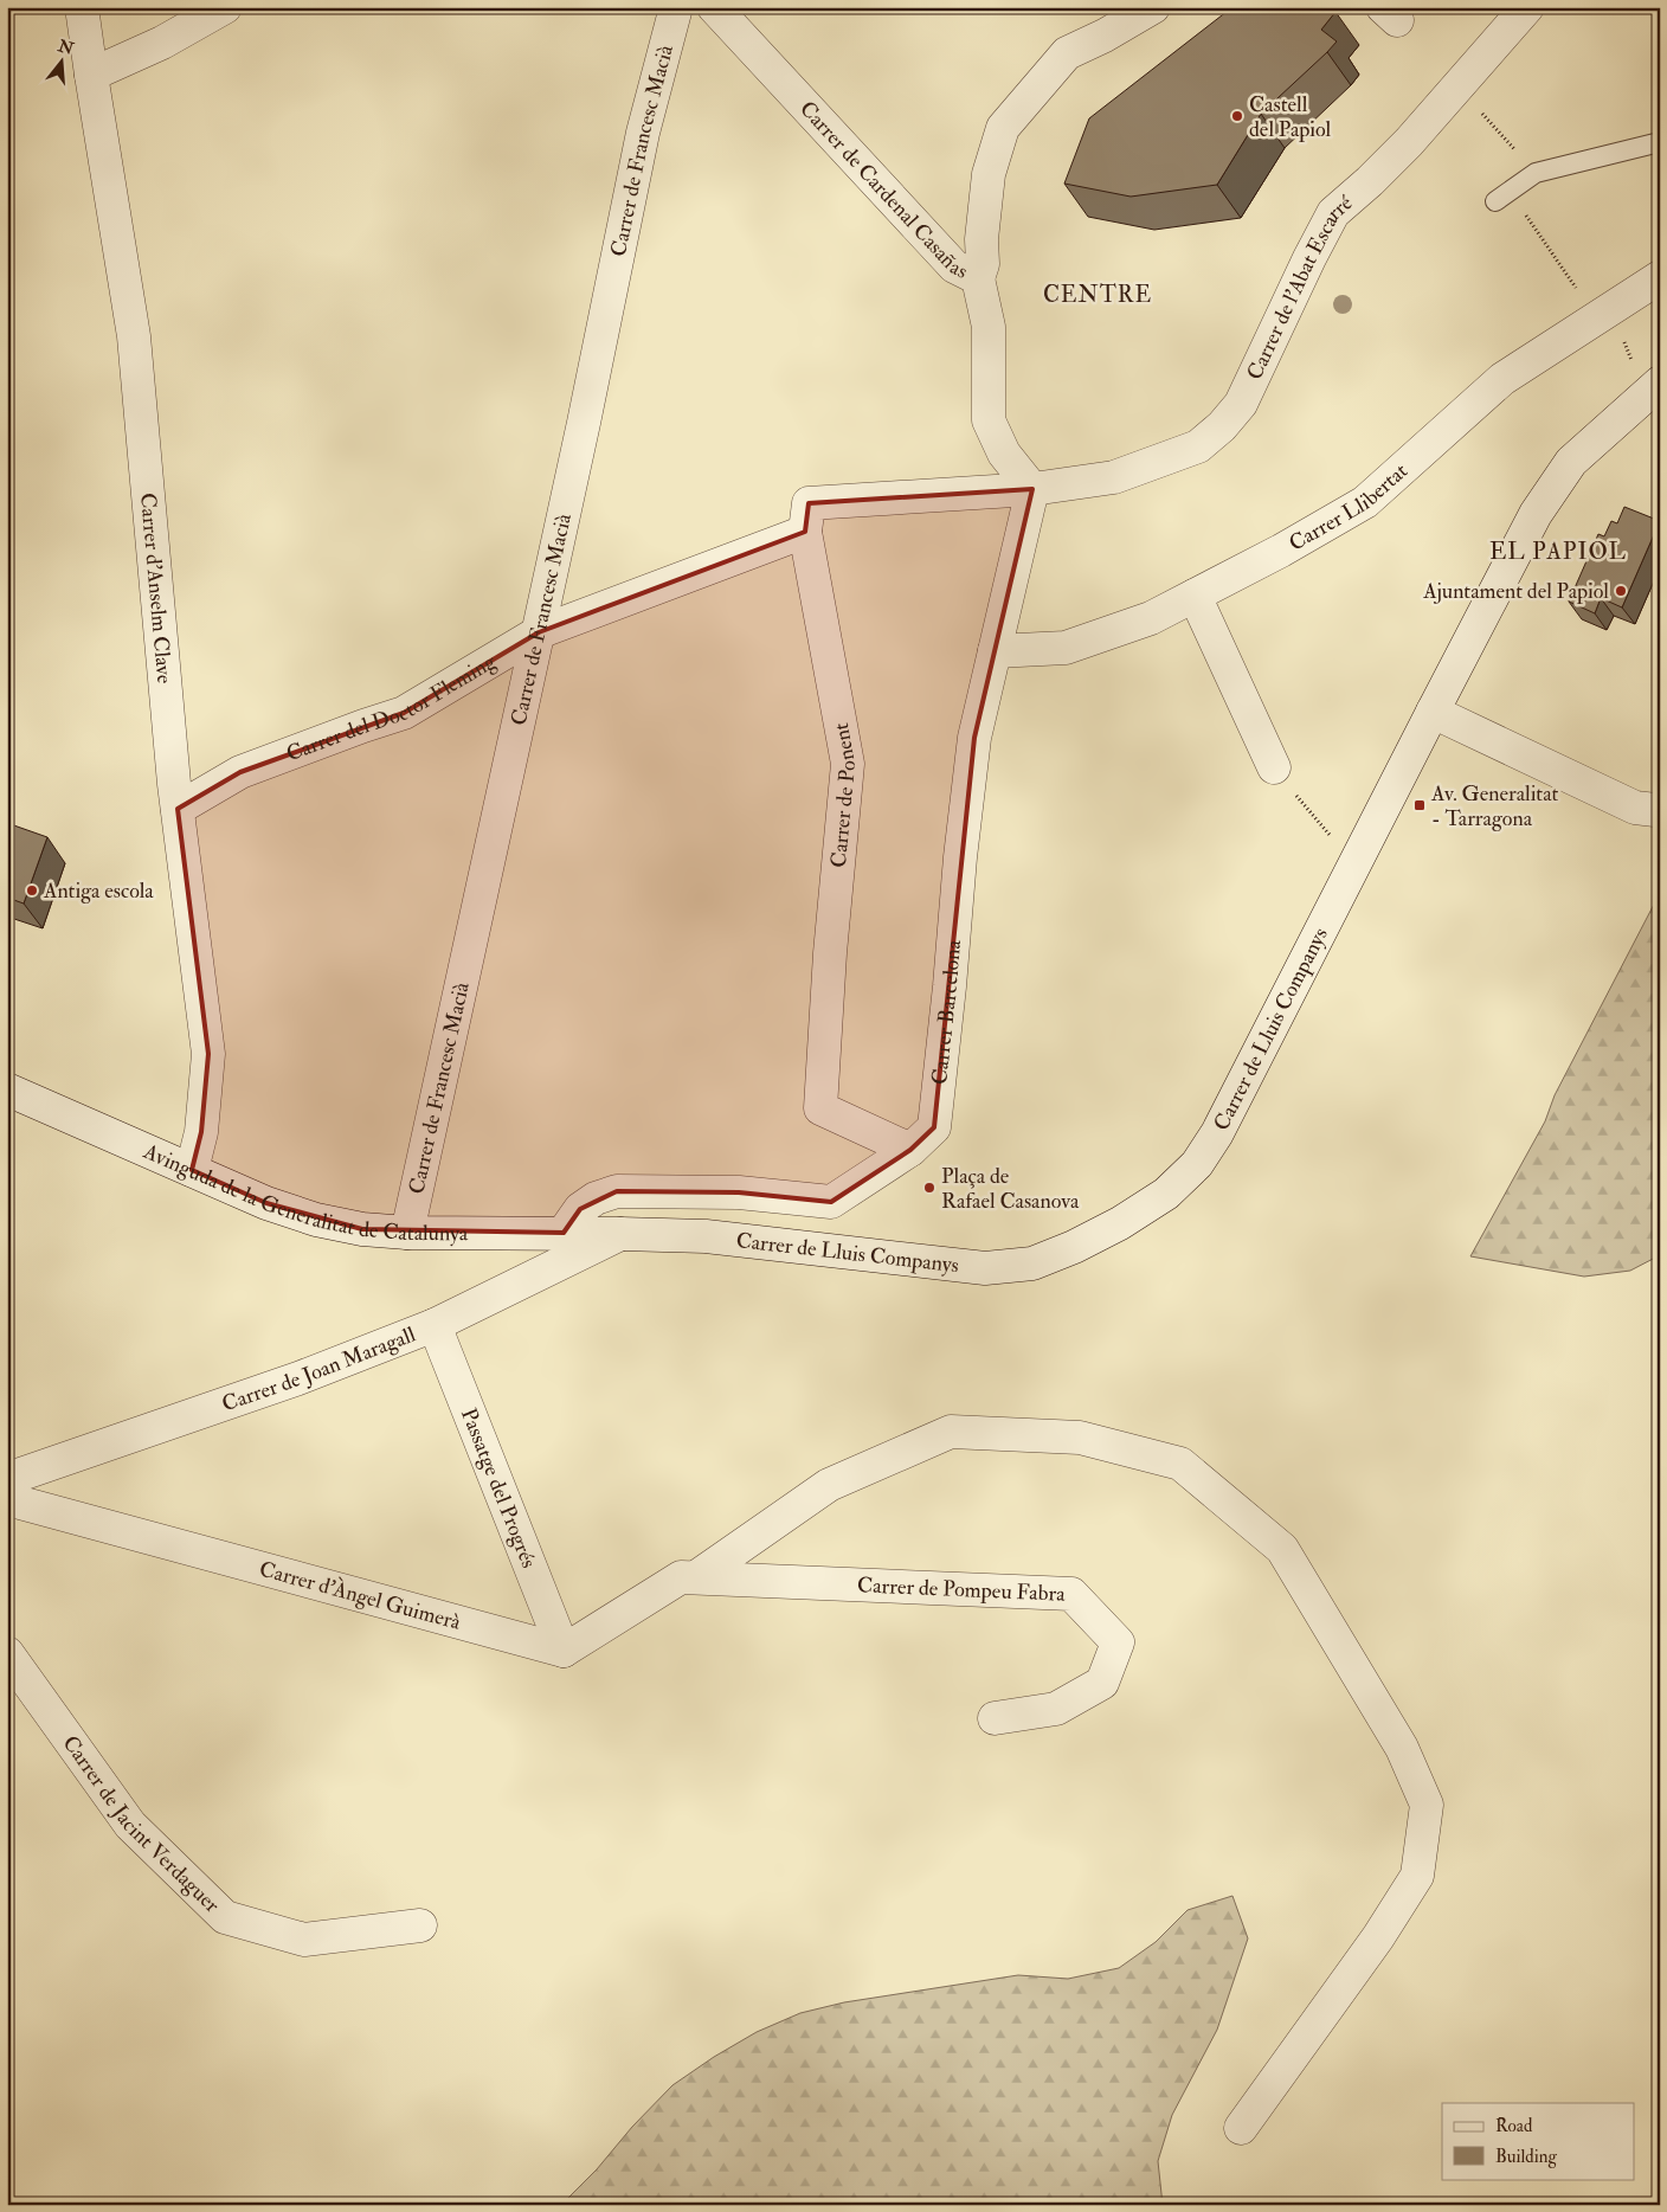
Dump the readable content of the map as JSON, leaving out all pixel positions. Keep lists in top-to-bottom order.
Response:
{
  "streets": {
    "street": [
      "Carrer de Francesc Macià",
      "Carrer de Cardenal Casañas",
      "Carrer de l'Abat Escarré",
      "Carrer Llibertat",
      "Carrer d'Anselm Clave",
      "Carrer del Doctor Fleming",
      "Carrer de Ponent",
      "Carrer Barcelona",
      "Carrer de Lluis Companys",
      "Avinguda de la Generalitat de Catalunya",
      "Carrer de Joan Maragall",
      "Passatge del Progrés",
      "Carrer de Pompeu Fabra",
      "Carrer d'Àngel Guimerà",
      "Carrer de Jacint Verdaguer"
    ]
  },
  "crossings": [
    ["Carrer de Francesc Macià", "Carrer del Doctor Fleming"],
    ["Carrer de Francesc Macià", "Avinguda de la Generalitat de Catalunya"],
    ["Carrer de Cardenal Casañas", "Carrer de l'Abat Escarré"],
    ["Carrer de Cardenal Casañas", "Carrer de Ponent"],
    ["Carrer de Cardenal Casañas", "Carrer Barcelona"],
    ["Carrer de l'Abat Escarré", "Carrer de Ponent"],
    ["Carrer de l'Abat Escarré", "Carrer Barcelona"],
    ["Carrer Llibertat", "Carrer Barcelona"],
    ["Carrer d'Anselm Clave", "Carrer del Doctor Fleming"],
    ["Carrer d'Anselm Clave", "Avinguda de la Generalitat de Catalunya"],
    ["Carrer del Doctor Fleming", "Carrer de Ponent"],
    ["Carrer de Ponent", "Carrer Barcelona"],
    ["Carrer Barcelona", "Avinguda de la Generalitat de Catalunya"],
    ["Carrer de Lluis Companys", "Avinguda de la Generalitat de Catalunya"],
    ["Carrer de Lluis Companys", "Carrer de Joan Maragall"],
    ["Avinguda de la Generalitat de Catalunya", "Carrer de Joan Maragall"],
    ["Carrer de Joan Maragall", "Passatge del Progrés"],
    ["Passatge del Progrés", "Carrer d'Àngel Guimerà"]
  ],
  "districts": ["CENTRE", "EL PAPIOL"],
  "places": {
    "other": [
      "Castell del Papiol",
      "Ajuntament del Papiol",
      "Antiga escola",
      "Plaça de Rafael Casanova"
    ],
    "transit": ["Av. Generalitat - Tarragona"]
  },
  "legend": ["Road", "Building"],
  "north": "top"
}
